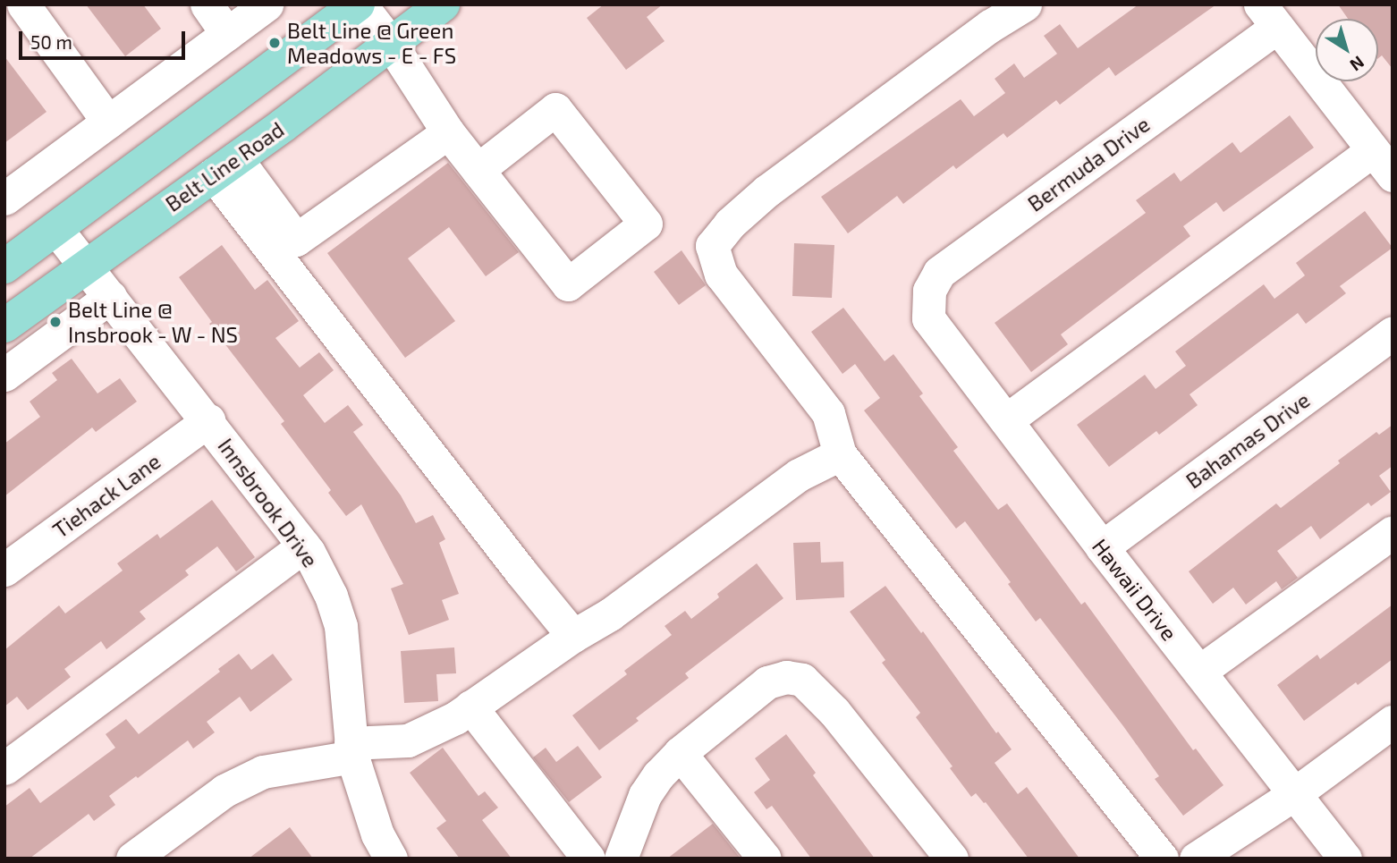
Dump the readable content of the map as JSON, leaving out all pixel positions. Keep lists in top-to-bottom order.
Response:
{
  "streets": {
    "main road": ["Belt Line Road"],
    "street": [
      "Bermuda Drive",
      "Bahamas Drive",
      "Tiehack Lane",
      "Innsbrook Drive",
      "Hawaii Drive"
    ]
  },
  "crossings": [
    ["Bermuda Drive", "Hawaii Drive"],
    ["Belt Line Road", "Innsbrook Drive"],
    ["Bahamas Drive", "Hawaii Drive"],
    ["Tiehack Lane", "Innsbrook Drive"]
  ],
  "places": ["Belt Line @ Green Meadows - E - FS", "Belt Line @ Insbrook - W - NS"],
  "scale_bar": "50 m",
  "north": "bottom right"
}
